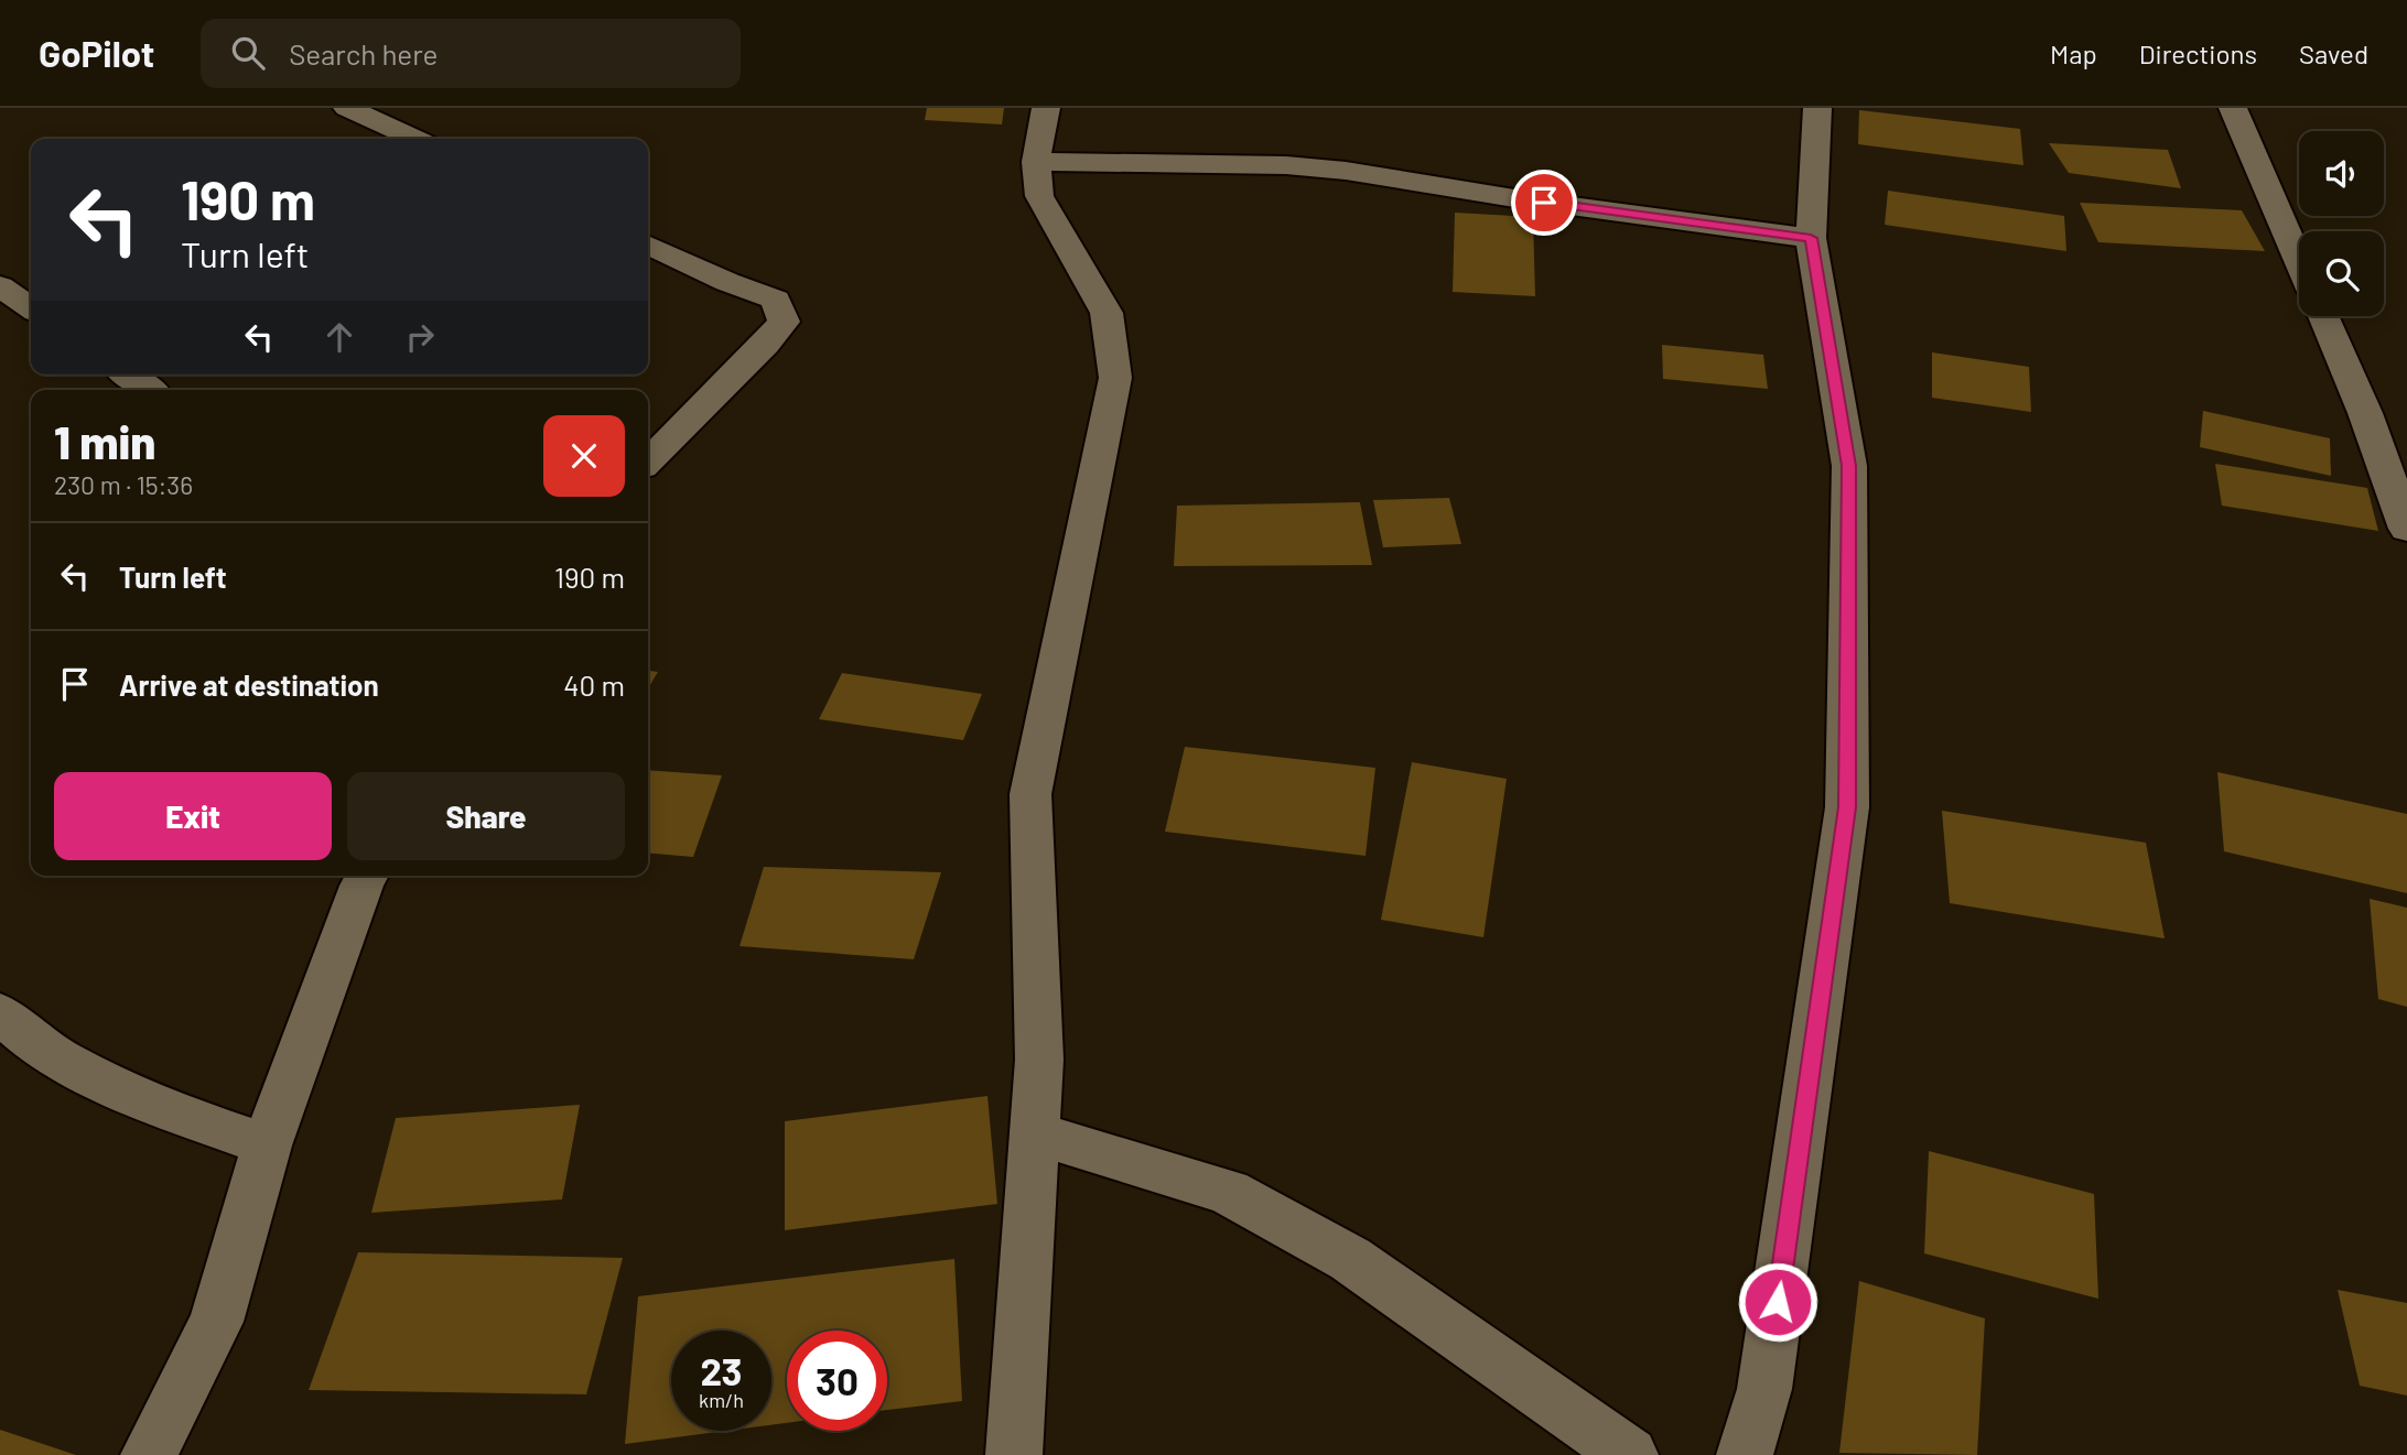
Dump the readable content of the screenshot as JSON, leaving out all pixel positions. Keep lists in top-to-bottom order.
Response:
{
  "page": {
    "header": "GoPilot",
    "search": "Search here",
    "nav": ["Map", "Directions", "Saved"],
    "turn": ["190 m", "Turn left"],
    "heading": ["1 min", "230 m · 15:36"],
    "list": [
      {
        "name": "Turn left",
        "value": "190 m"
      },
      {
        "name": "Arrive at destination",
        "value": "40 m"
      }
    ],
    "buttons": ["Exit", "Share"],
    "speed": "23 km/h",
    "limit": "30"
  }
}
